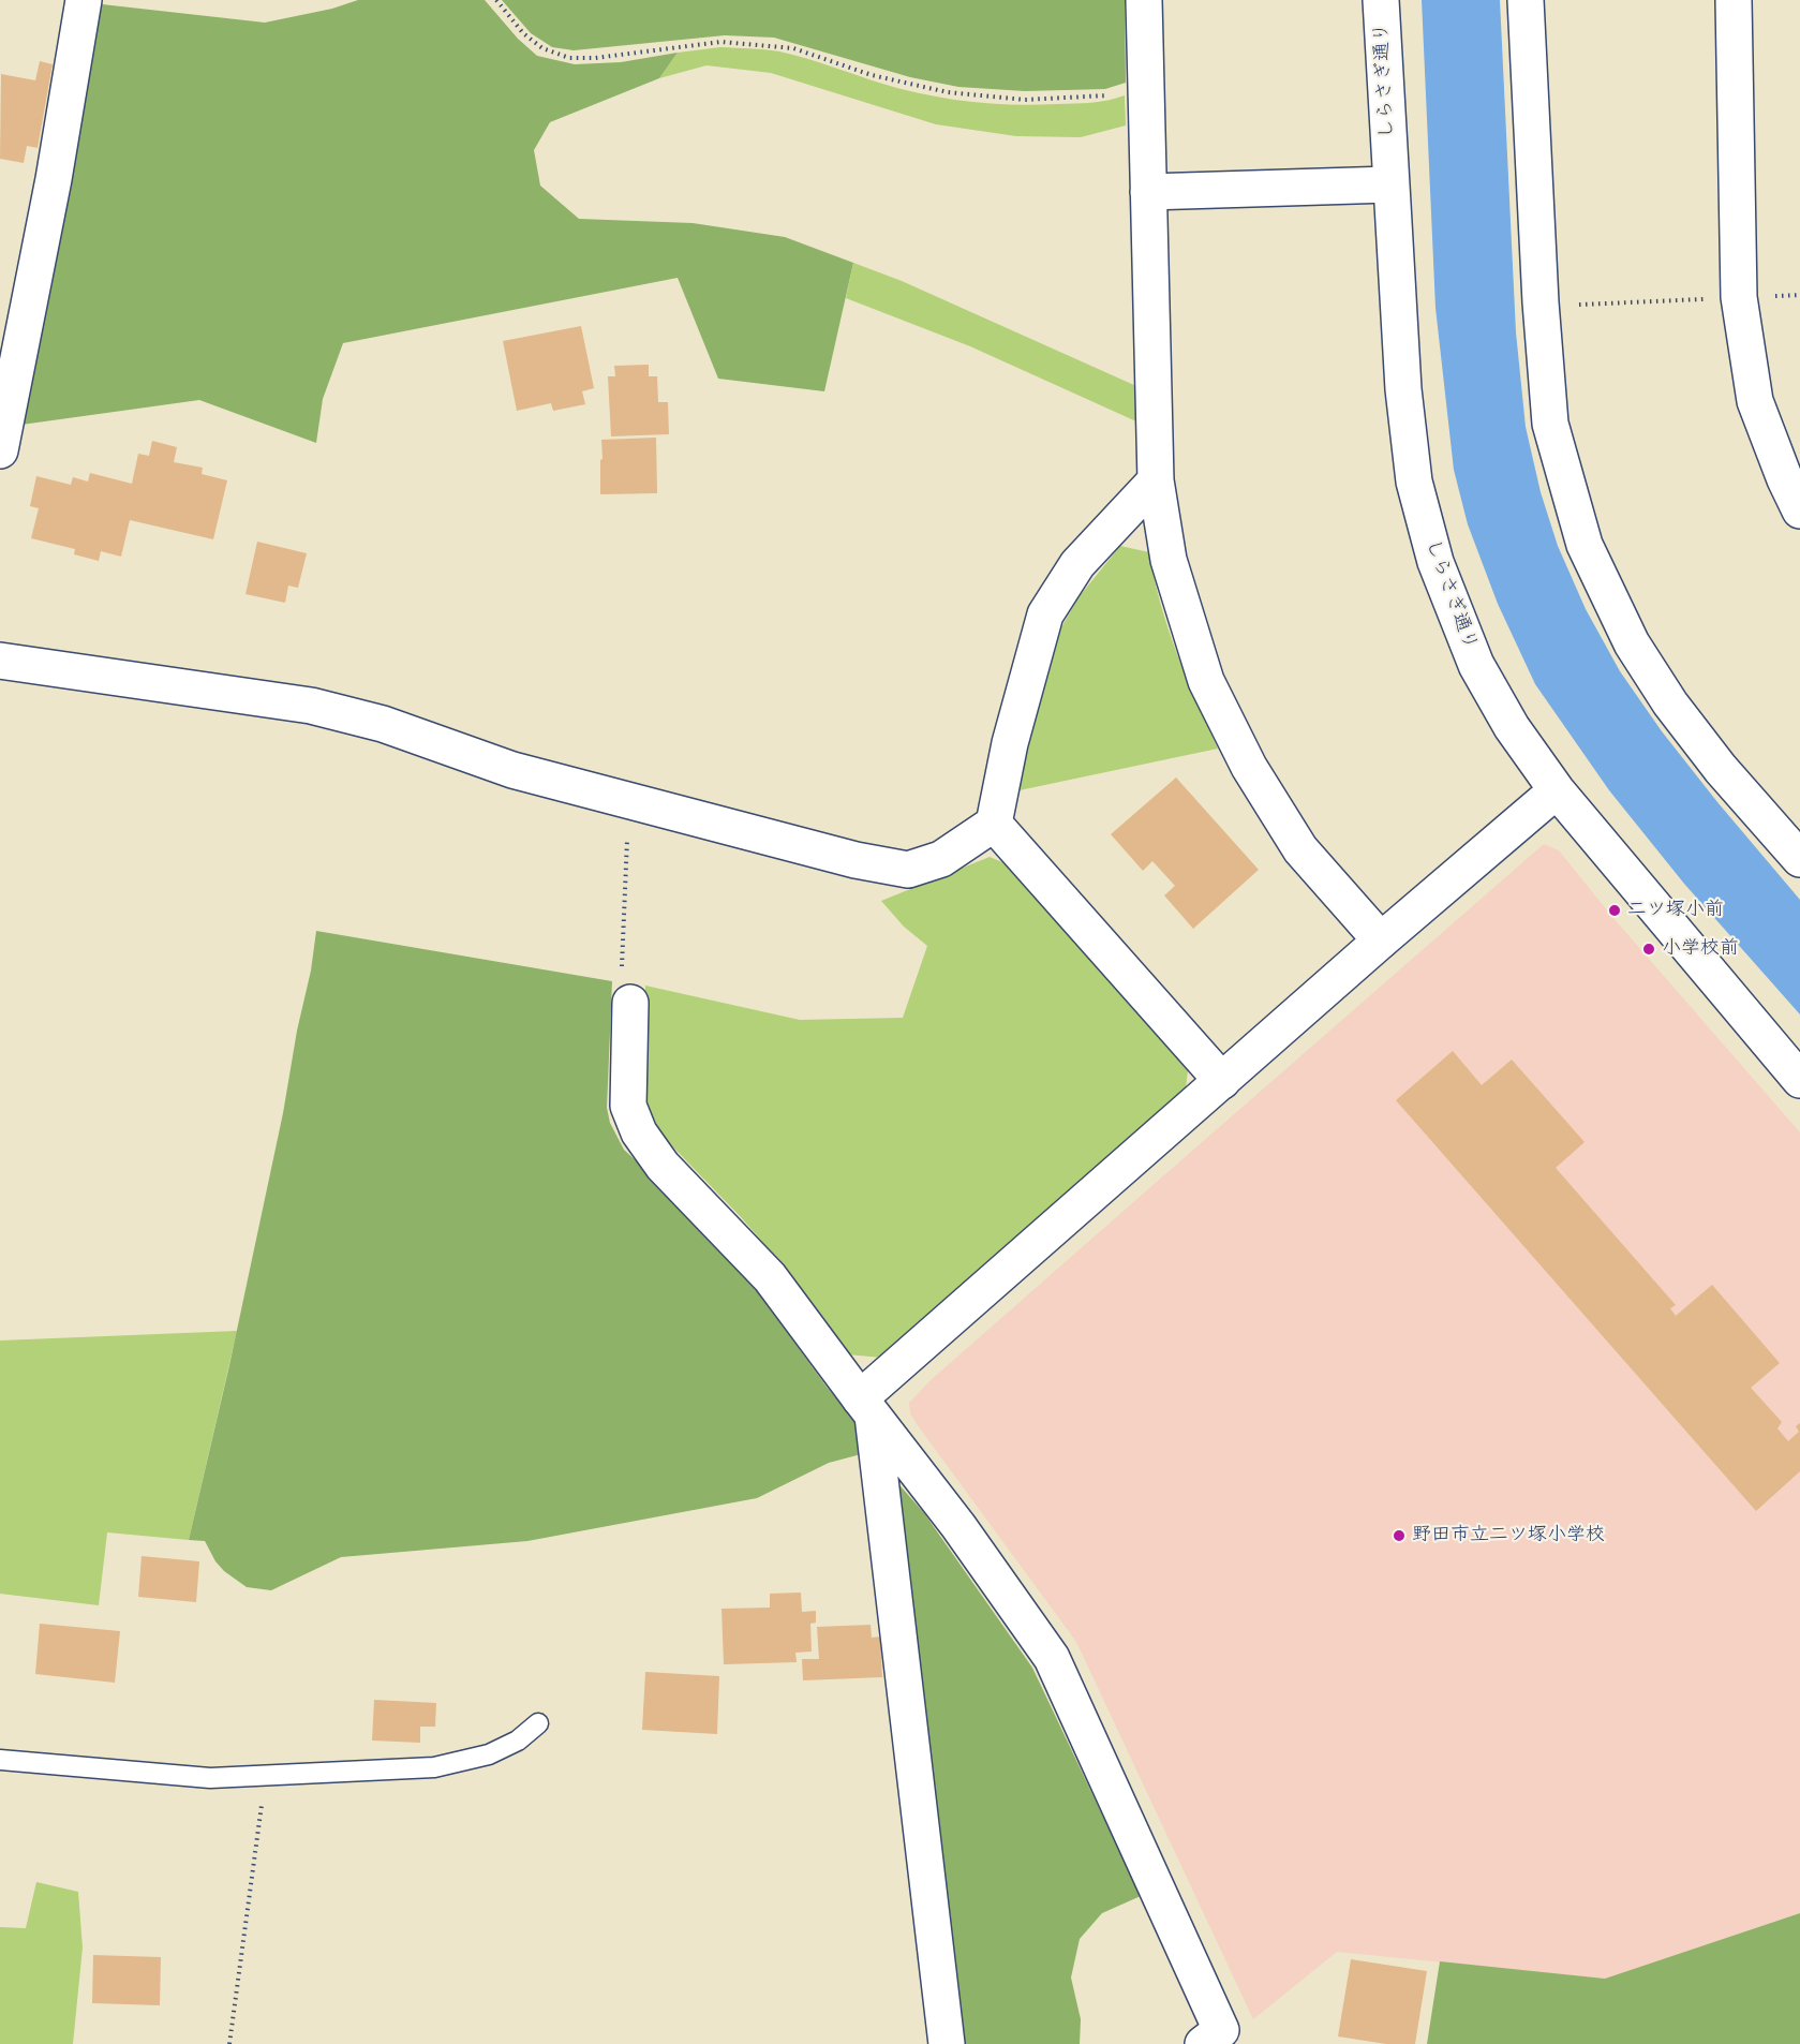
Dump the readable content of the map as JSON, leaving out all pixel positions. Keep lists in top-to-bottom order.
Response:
{
  "streets": {
    "street": ["しらさぎ通り"]
  },
  "places": ["二ツ塚小前", "小学校前", "野田市立二ツ塚小学校"]
}
